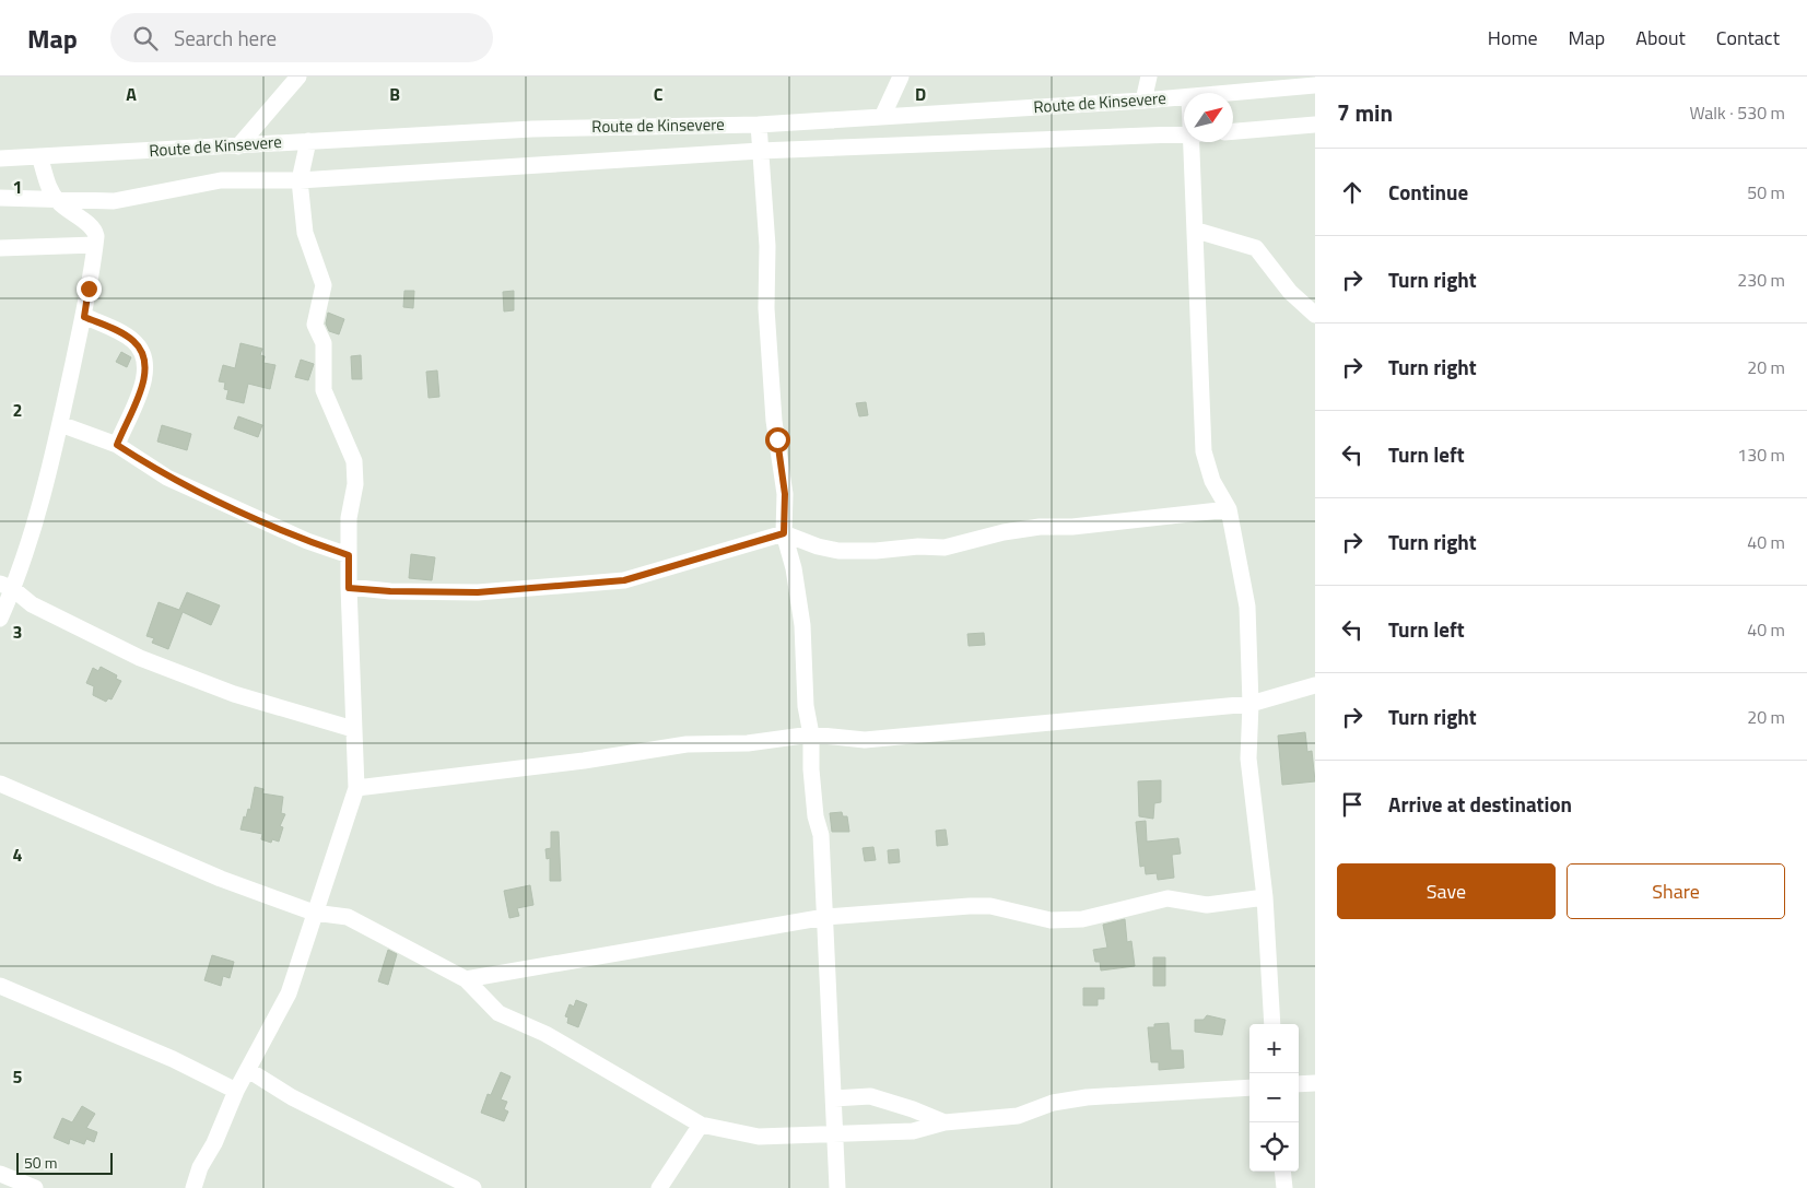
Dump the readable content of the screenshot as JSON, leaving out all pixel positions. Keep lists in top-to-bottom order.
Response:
{
  "streets": {
    "street": ["Route de Kinsevere"]
  },
  "scale_bar": "50 m",
  "north": "top right",
  "page": {
    "header": "Map",
    "search": "Search here",
    "nav": [
      "Home",
      "Map",
      "About",
      "Contact"
    ],
    "heading": ["7 min", "Walk · 530 m"],
    "list": [
      ["Continue", "50 m"],
      ["Turn right", "230 m"],
      ["Turn right", "20 m"],
      ["Turn left", "130 m"],
      ["Turn right", "40 m"],
      ["Turn left", "40 m"],
      ["Turn right", "20 m"],
      "Arrive at destination"
    ],
    "buttons": ["Save", "Share"],
    "map_buttons": ["+", "−"],
    "scale": "50 m"
  },
  "grid": {
    "columns": [
      "A",
      "B",
      "C",
      "D"
    ],
    "rows": [
      "1",
      "2",
      "3",
      "4",
      "5"
    ]
  }
}
